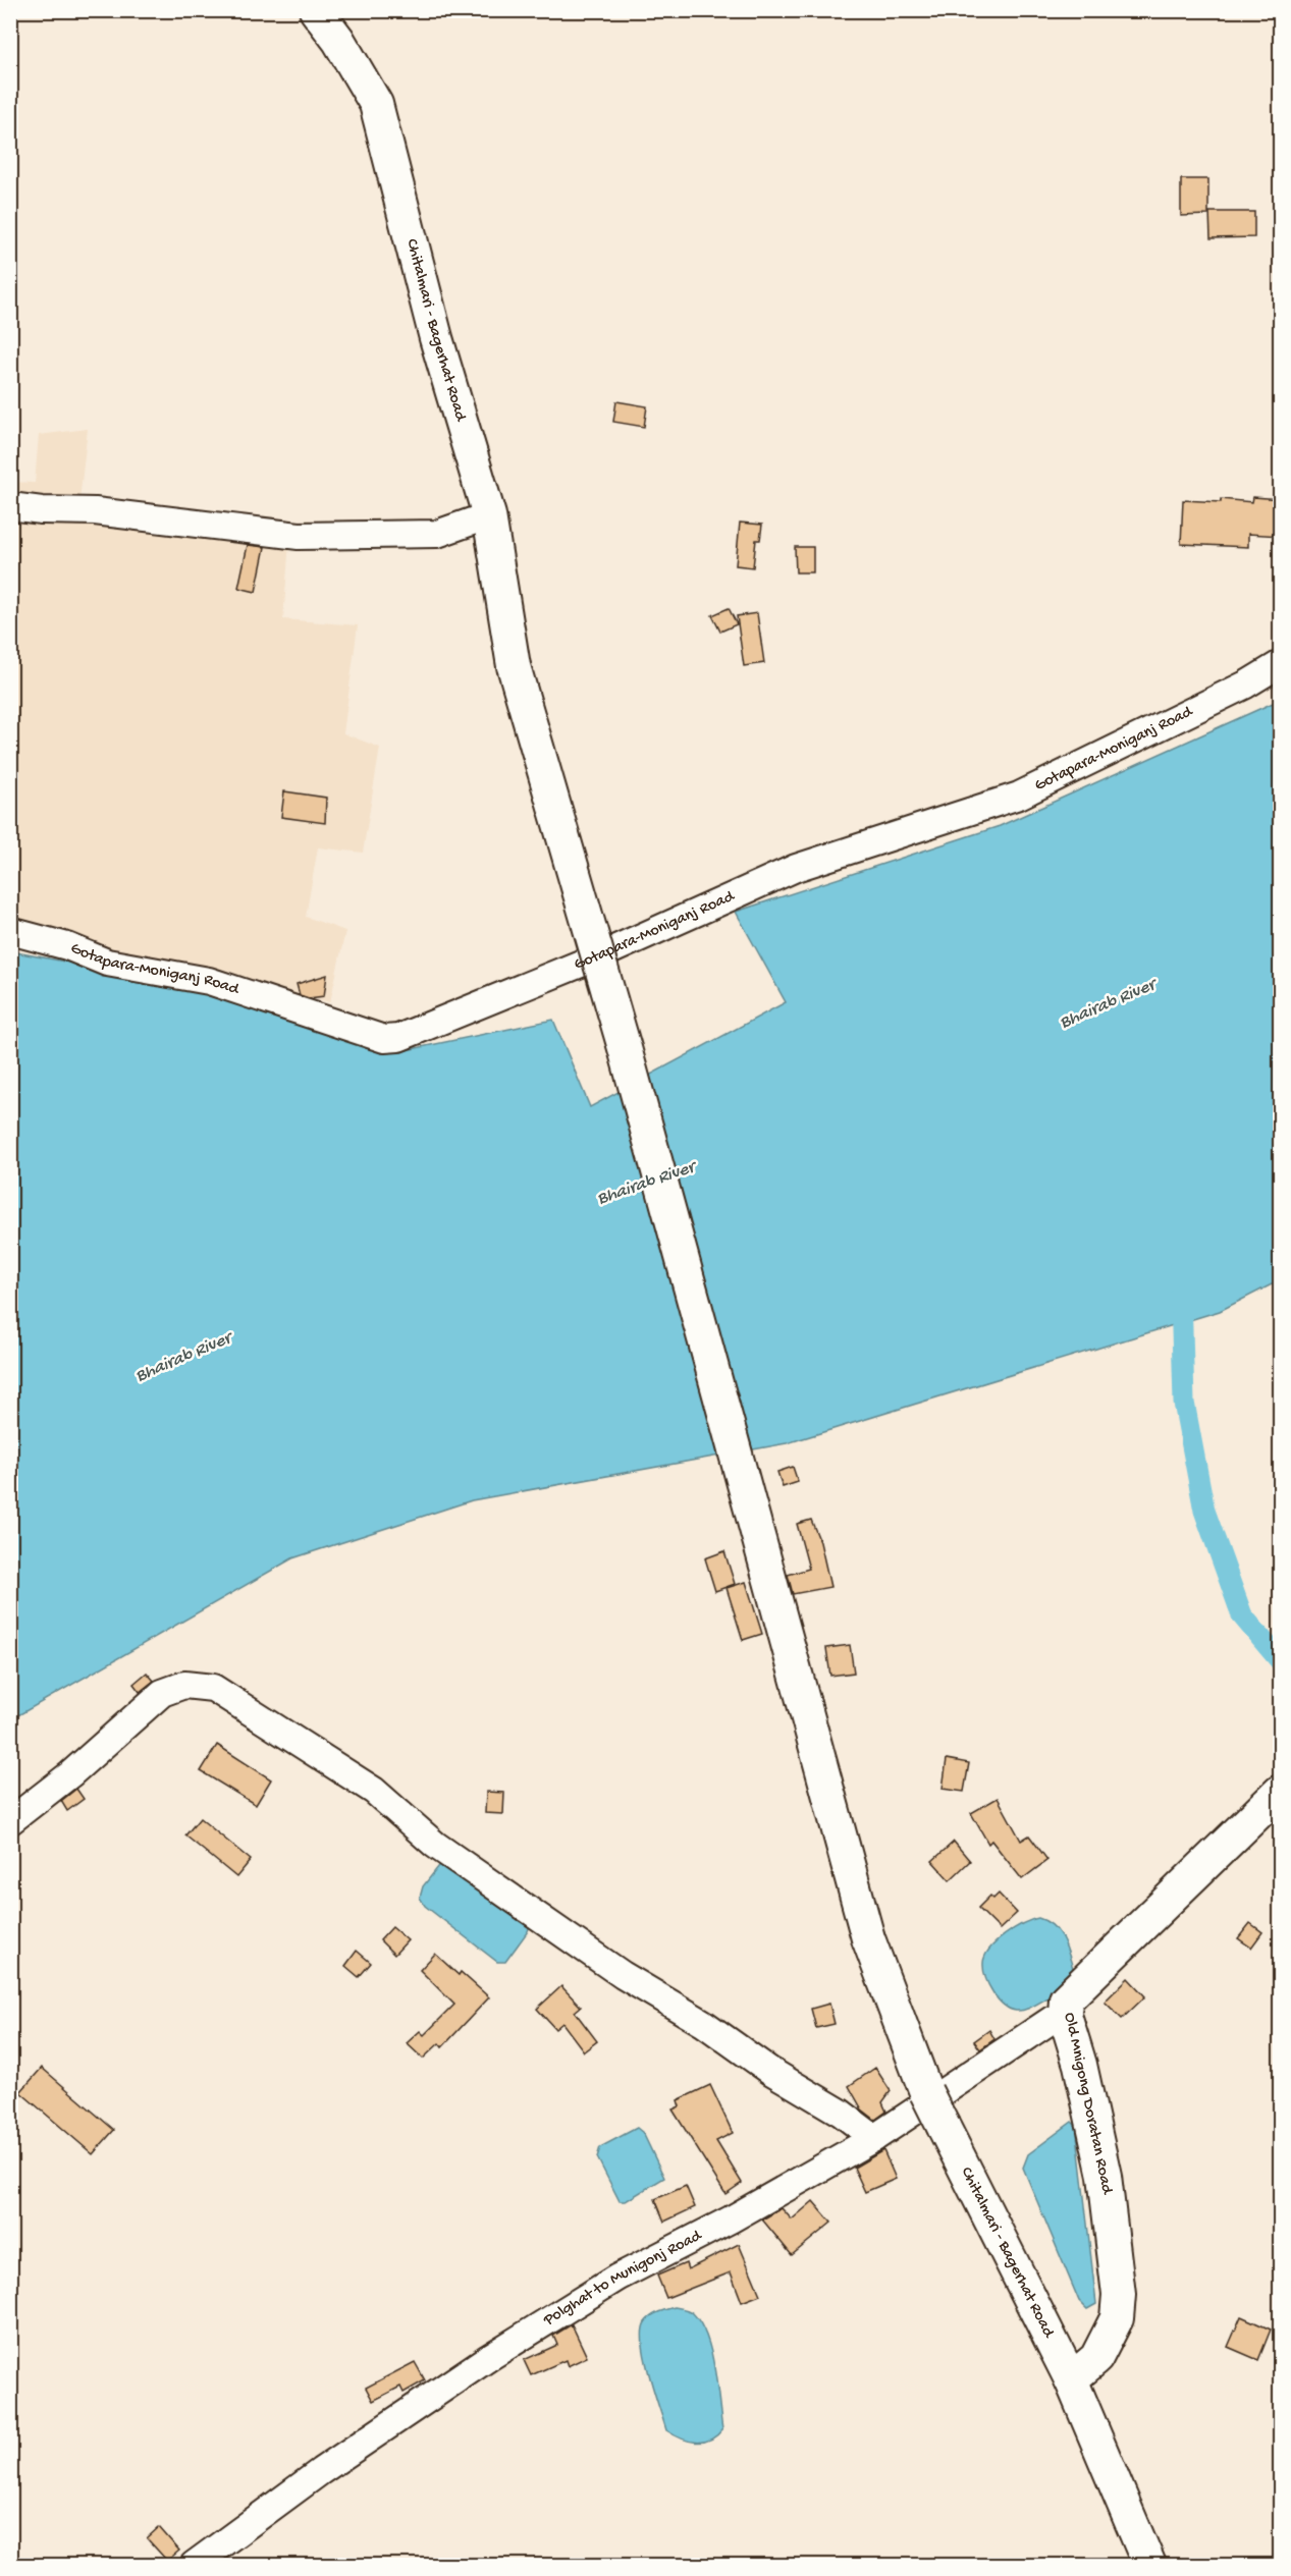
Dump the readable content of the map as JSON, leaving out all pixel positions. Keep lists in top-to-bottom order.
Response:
{
  "streets": {
    "main road": ["Chitalmari - Bagerhat Road", "Old Mnigong Doratan Road"],
    "street": ["Gotapara-Moniganj Road", "Polghat to Munigonj Road"]
  },
  "crossings": [
    ["Chitalmari - Bagerhat Road", "Old Mnigong Doratan Road"],
    ["Old Mnigong Doratan Road", "Polghat to Munigonj Road"]
  ],
  "water": ["Bhairab River"]
}
